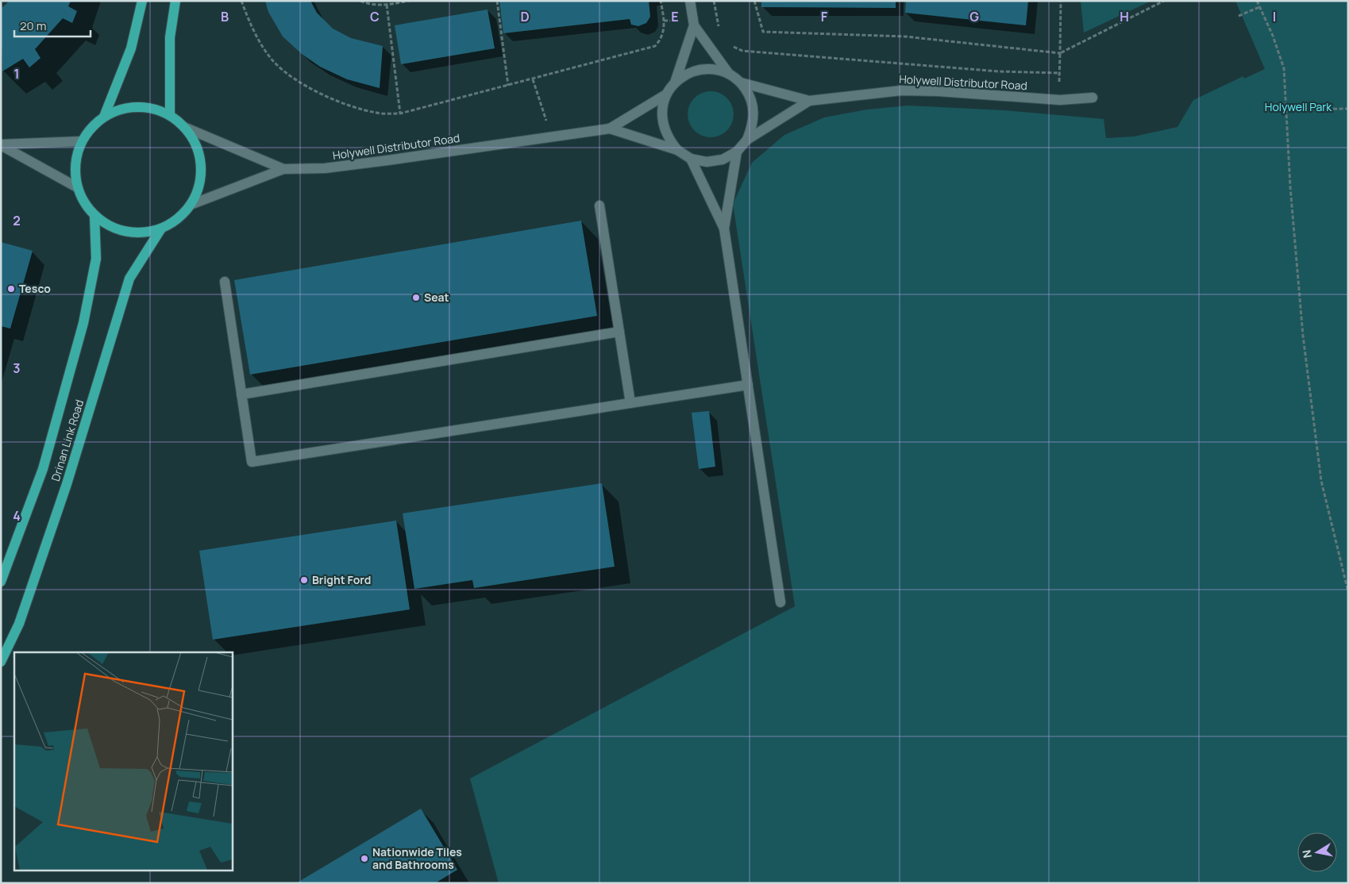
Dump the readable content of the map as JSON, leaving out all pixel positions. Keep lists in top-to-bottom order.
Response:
{
  "streets": {
    "main road": ["Drinan Link Road"],
    "street": ["Holywell Distributor Road"]
  },
  "crossings": [
    ["Holywell Distributor Road", "Drinan Link Road"]
  ],
  "parks": ["Holywell Park"],
  "places": [
    "Tesco",
    "Seat",
    "Bright Ford",
    "Nationwide Tiles and Bathrooms"
  ],
  "scale_bar": "20 m",
  "north": "left",
  "grid": {
    "columns": [
      "B",
      "C",
      "D",
      "E",
      "F",
      "G",
      "H",
      "I"
    ],
    "rows": [
      "1",
      "2",
      "3",
      "4"
    ]
  }
}
